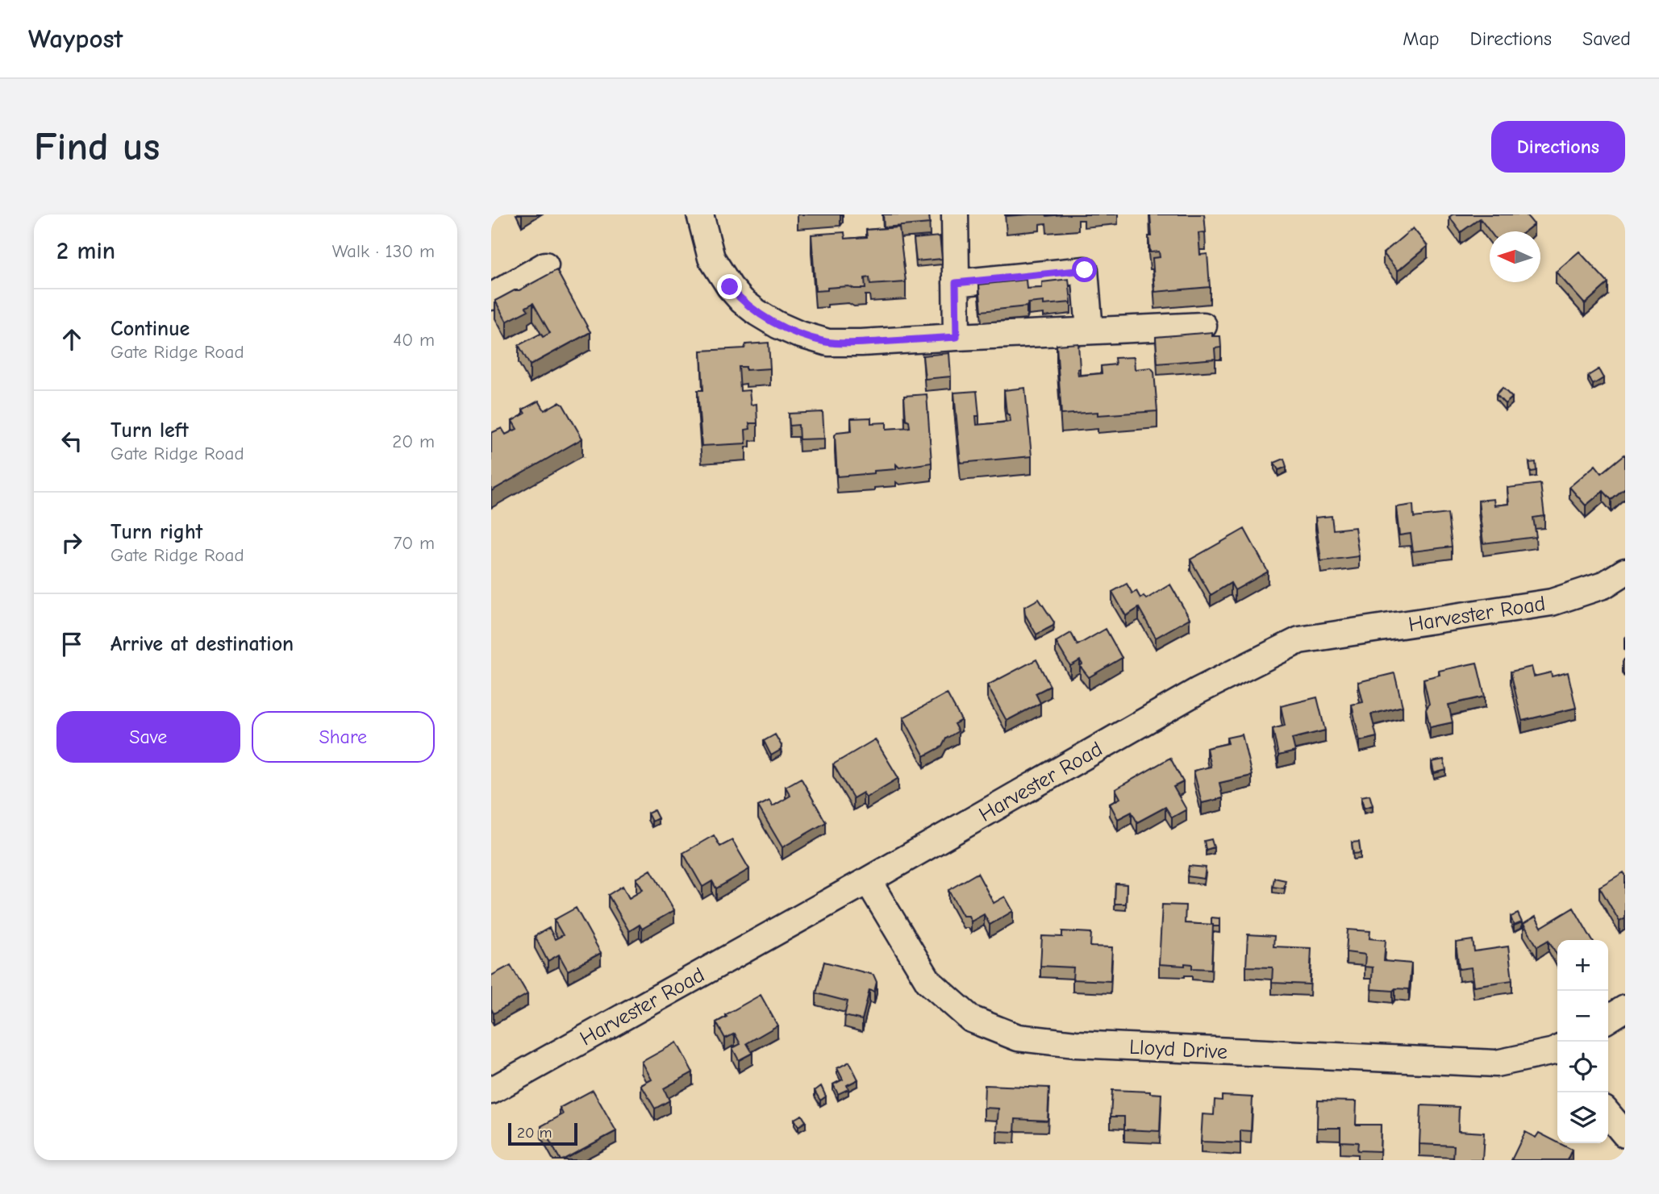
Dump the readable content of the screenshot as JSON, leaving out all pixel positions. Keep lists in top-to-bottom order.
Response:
{
  "streets": {
    "street": ["Harvester Road", "Lloyd Drive"]
  },
  "crossings": [
    ["Harvester Road", "Lloyd Drive"]
  ],
  "scale_bar": "20 m",
  "north": "left",
  "page": {
    "header": "Waypost",
    "nav": ["Map", "Directions", "Saved"],
    "buttons": [
      "Directions",
      ["Save", "Share"]
    ],
    "title": "Find us",
    "heading": ["2 min", "Walk · 130 m"],
    "list": [
      ["Continue", "Gate Ridge Road", "40 m"],
      ["Turn left", "Gate Ridge Road", "20 m"],
      ["Turn right", "Gate Ridge Road", "70 m"],
      "Arrive at destination"
    ],
    "map_buttons": ["+", "−"],
    "scale": "20 m"
  }
}
